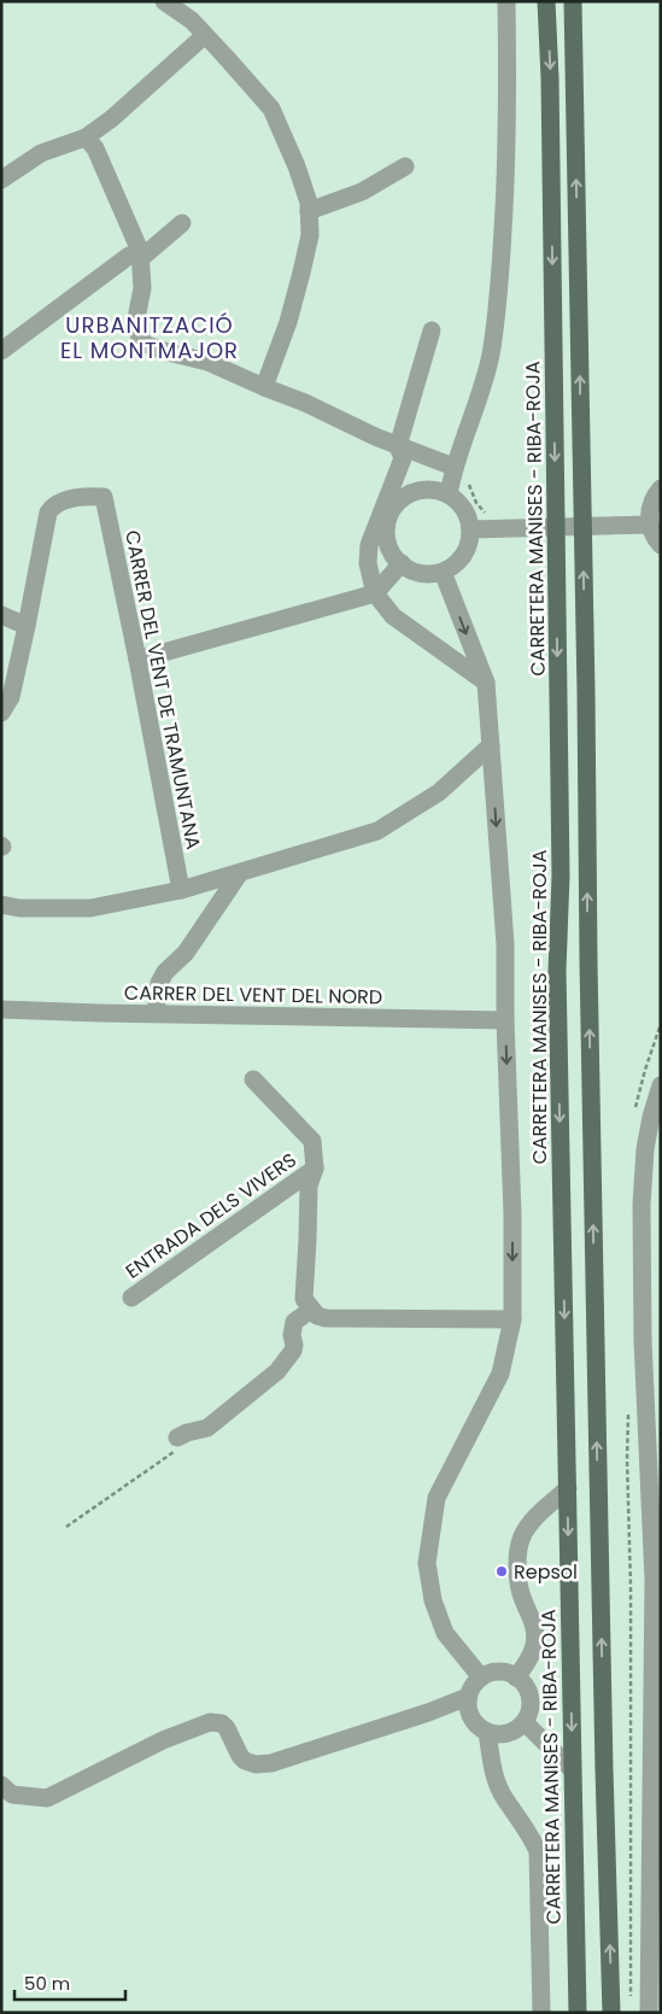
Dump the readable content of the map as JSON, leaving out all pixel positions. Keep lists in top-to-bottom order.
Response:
{
  "streets": {
    "main road": ["CARRETERA MANISES - RIBA-ROJA"],
    "street": ["CARRER DEL VENT DE TRAMUNTANA", "CARRER DEL VENT DEL NORD", "ENTRADA DELS VIVERS"]
  },
  "districts": ["URBANITZACIÓ EL MONTMAJOR"],
  "places": ["Repsol"],
  "scale_bar": "50 m"
}
